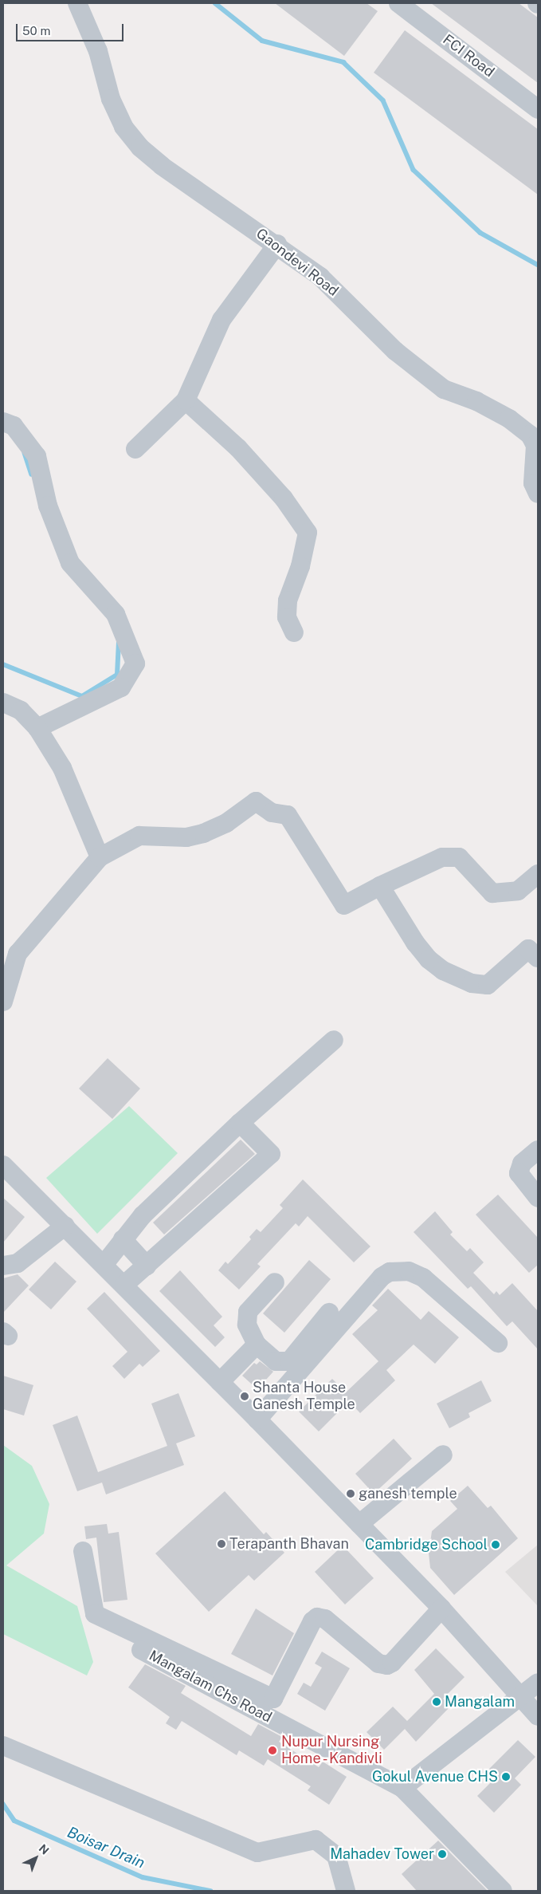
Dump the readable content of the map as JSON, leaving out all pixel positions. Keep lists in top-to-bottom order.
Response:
{
  "streets": {
    "street": ["FCI Road", "Gaondevi Road", "Mangalam Chs Road"]
  },
  "water": ["Boisar Drain"],
  "places": [
    "Shanta House Ganesh Temple",
    "ganesh temple",
    "Terapanth Bhavan",
    "Cambridge School",
    "Mangalam",
    "Nupur Nursing Home - Kandivli",
    "Gokul Avenue CHS",
    "Mahadev Tower"
  ],
  "scale_bar": "50 m",
  "north": "top right"
}
